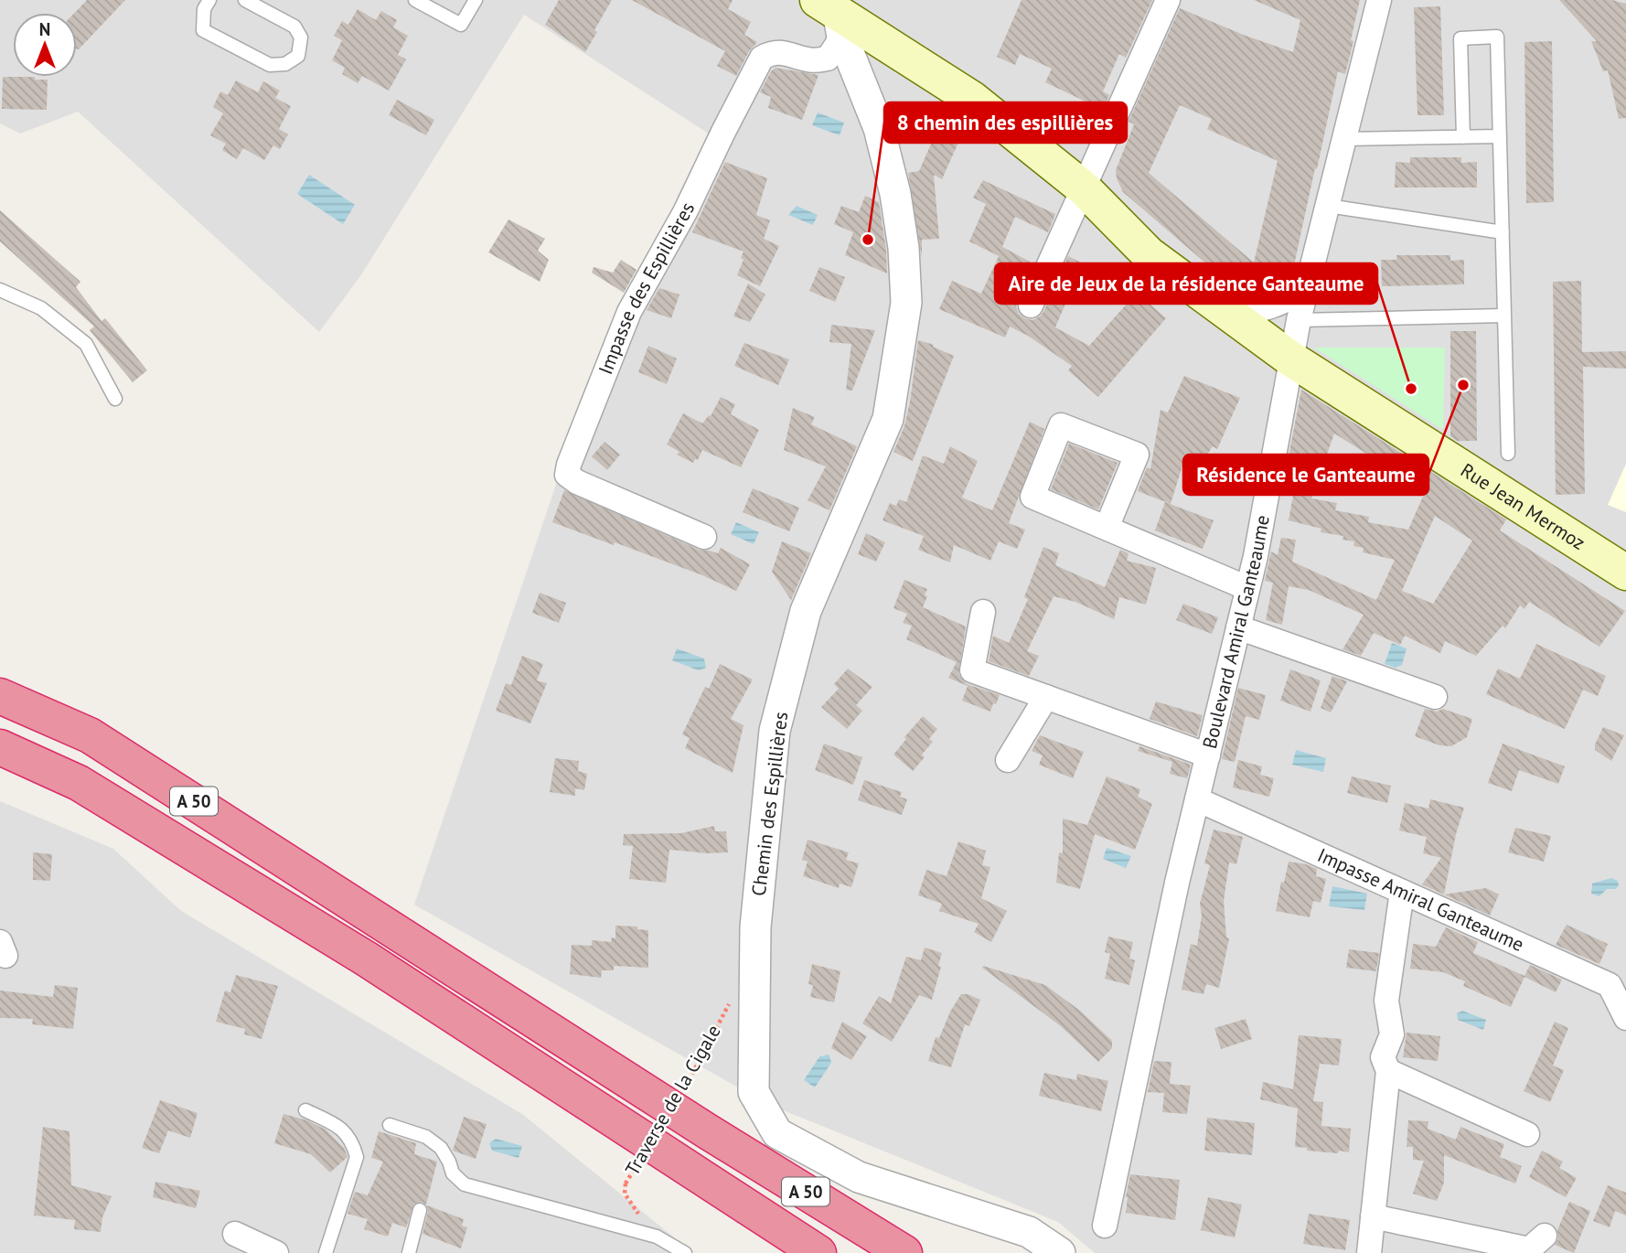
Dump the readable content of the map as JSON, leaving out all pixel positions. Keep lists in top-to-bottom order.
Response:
{
  "streets": {
    "highway": ["A 50"],
    "main road": ["Rue Jean Mermoz"],
    "street": [
      "Impasse des Espillières",
      "Boulevard Amiral Ganteaume",
      "Chemin des Espillières",
      "Impasse Amiral Ganteaume"
    ],
    "path": ["Traverse de la Cigale"]
  },
  "crossings": [
    ["Impasse des Espillières", "Rue Jean Mermoz"],
    ["Impasse des Espillières", "Chemin des Espillières"],
    ["Rue Jean Mermoz", "Boulevard Amiral Ganteaume"],
    ["Rue Jean Mermoz", "Chemin des Espillières"],
    ["Boulevard Amiral Ganteaume", "Impasse Amiral Ganteaume"],
    ["Chemin des Espillières", "Traverse de la Cigale"]
  ],
  "places": ["8 chemin des espillières", "Résidence le Ganteaume", "Aire de Jeux de la résidence Ganteaume"],
  "north": "top"
}
